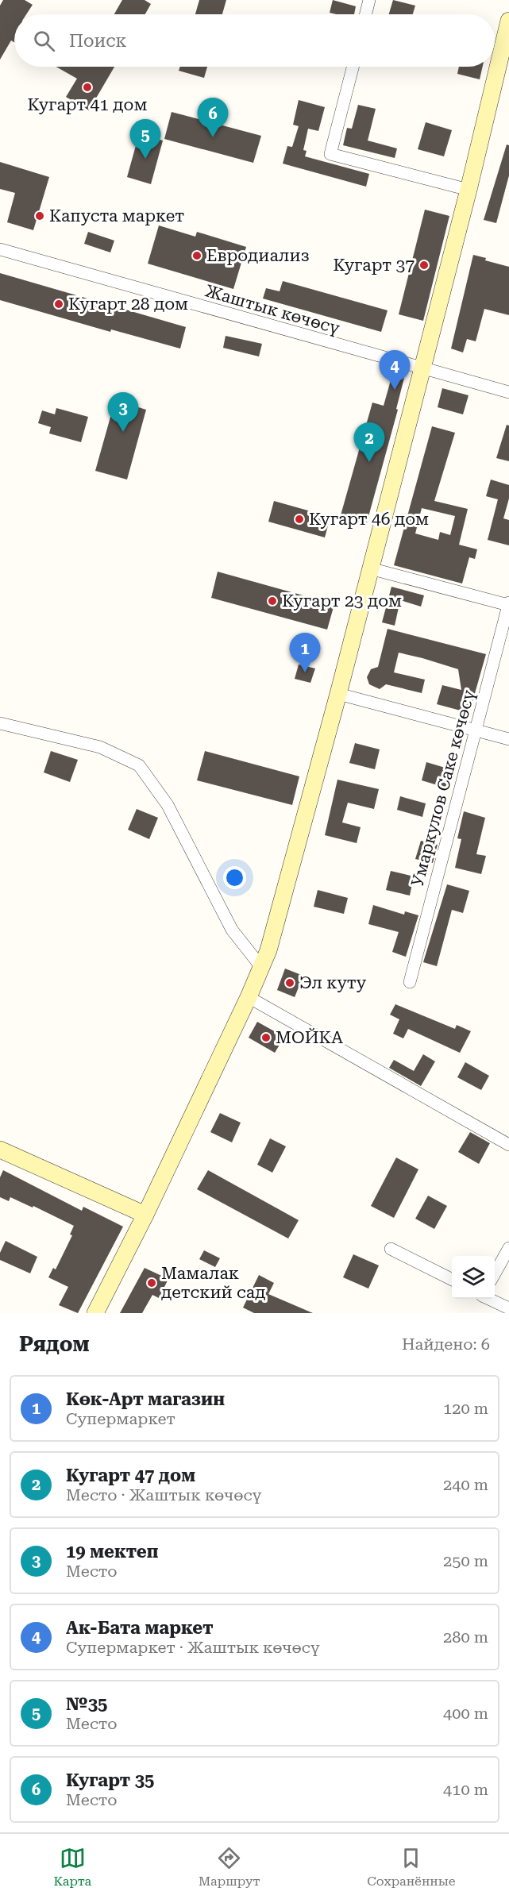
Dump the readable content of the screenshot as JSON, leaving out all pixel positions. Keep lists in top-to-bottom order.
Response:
{
  "streets": {
    "street": ["Жаштык көчөсү", "Умаркулов Саке көчөсү"]
  },
  "places": [
    "Кугарт 41 дом",
    "Капуста маркет",
    "Евродиализ",
    "Кугарт 37",
    "Кугарт 28 дом",
    "Кугарт 46 дом",
    "Кугарт 23 дом",
    "Эл куту",
    "МОЙКА",
    "Мамалак детский сад"
  ],
  "page": {
    "search": "Поиск",
    "pins": [
      "6",
      "5",
      "4",
      "3",
      "2",
      "1"
    ],
    "heading": ["Рядом", "Найдено: 6"],
    "list": [
      {
        "mark": "1",
        "name": "Көк-Арт магазин",
        "note": "Супермаркет",
        "value": "120 m"
      },
      {
        "mark": "2",
        "name": "Кугарт 47 дом",
        "note": "Место · Жаштык көчөсү",
        "value": "240 m"
      },
      {
        "mark": "3",
        "name": "19 мектеп",
        "note": "Место",
        "value": "250 m"
      },
      {
        "mark": "4",
        "name": "Ак-Бата маркет",
        "note": "Супермаркет · Жаштык көчөсү",
        "value": "280 m"
      },
      {
        "mark": "5",
        "name": "№35",
        "note": "Место",
        "value": "400 m"
      },
      {
        "mark": "6",
        "name": "Кугарт 35",
        "note": "Место",
        "value": "410 m"
      }
    ],
    "nav": ["Карта", "Маршрут", "Сохранённые"]
  }
}
